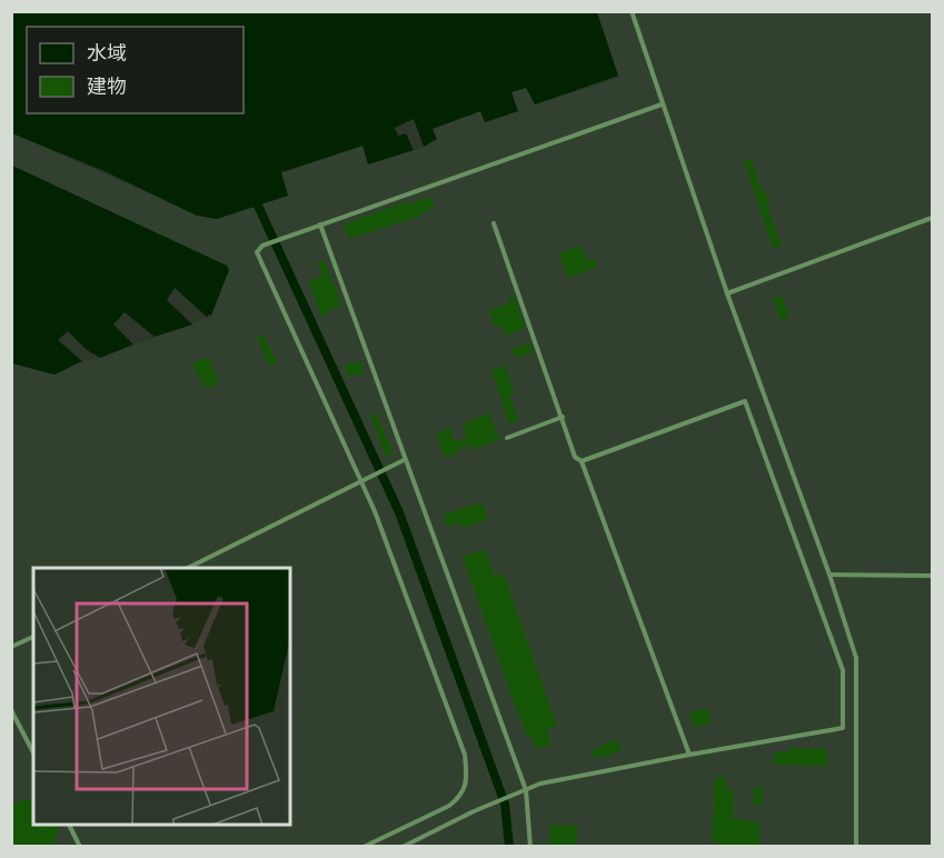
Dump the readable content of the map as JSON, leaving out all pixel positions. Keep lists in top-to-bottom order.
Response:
{
  "legend": ["水域", "建物"]
}
